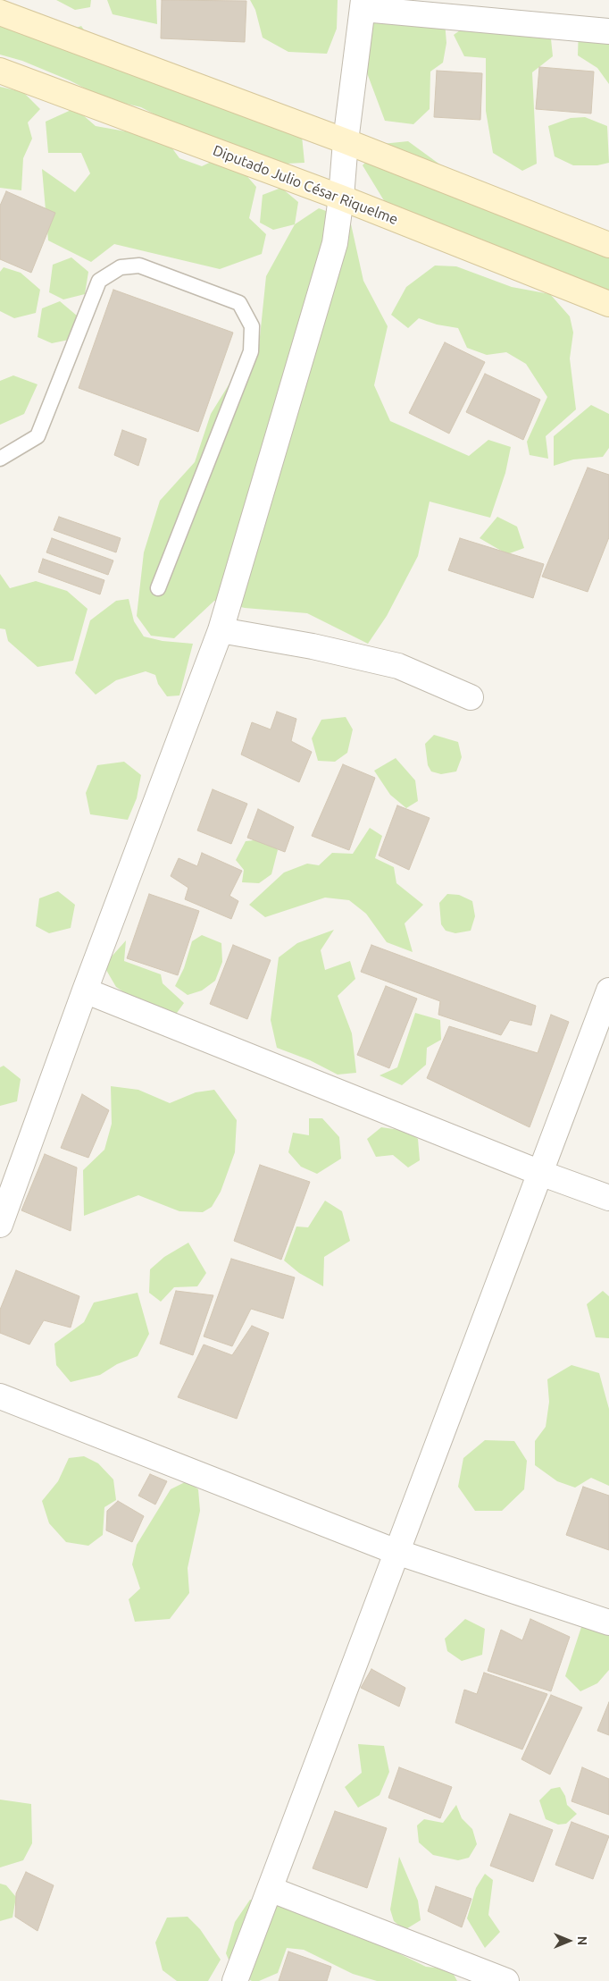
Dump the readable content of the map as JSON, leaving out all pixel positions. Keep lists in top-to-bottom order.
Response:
{
  "streets": {
    "street": ["Diputado Julio César Riquelme"]
  },
  "north": "right"
}
